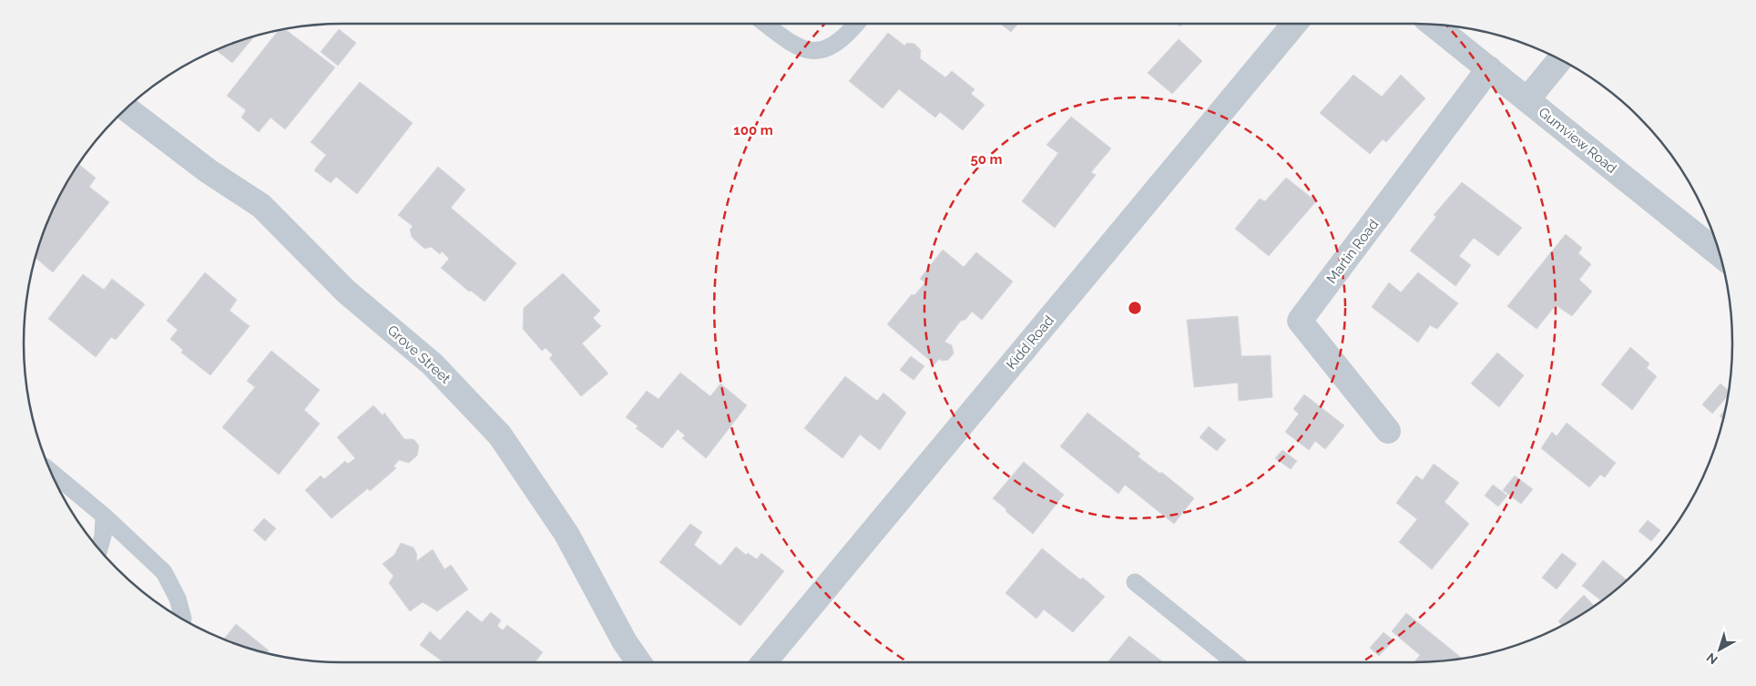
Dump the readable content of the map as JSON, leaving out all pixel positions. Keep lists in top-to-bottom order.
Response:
{
  "streets": {
    "street": [
      "Gumview Road",
      "Martin Road",
      "Kidd Road",
      "Grove Street"
    ]
  },
  "crossings": [
    ["Gumview Road", "Martin Road"]
  ],
  "north": "bottom left",
  "rings": ["100 m", "50 m"]
}
